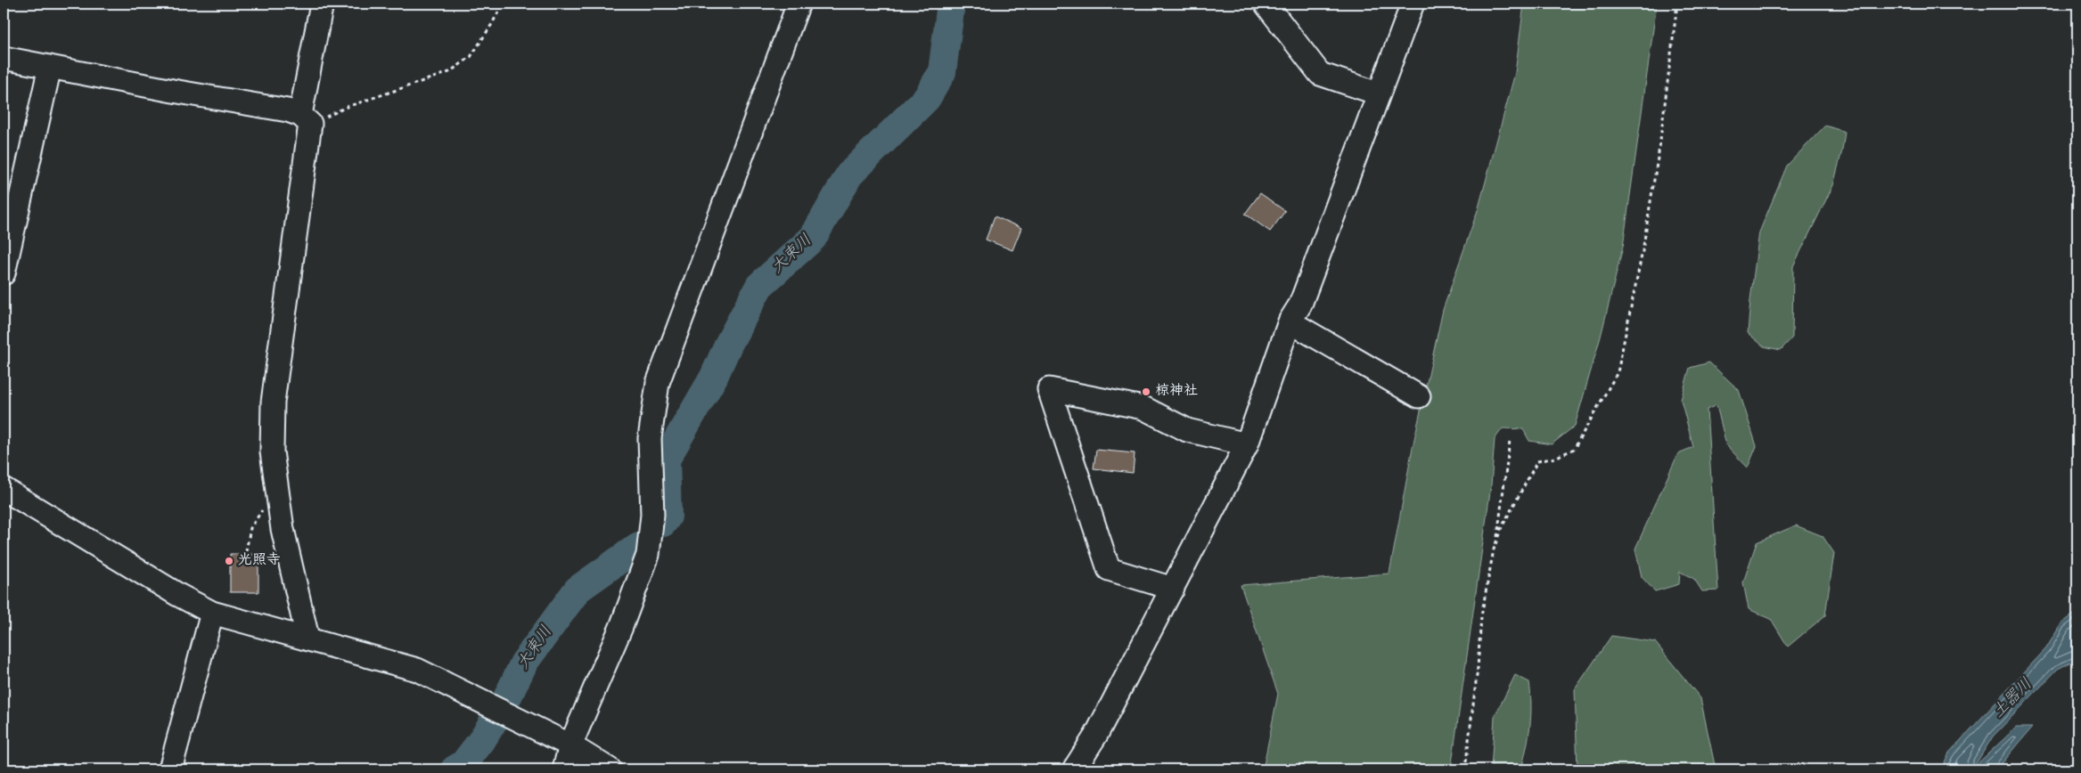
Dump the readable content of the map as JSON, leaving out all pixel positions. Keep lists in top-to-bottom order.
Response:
{
  "water": ["大束川", "土器川"],
  "places": ["椋神社", "光照寺"]
}
